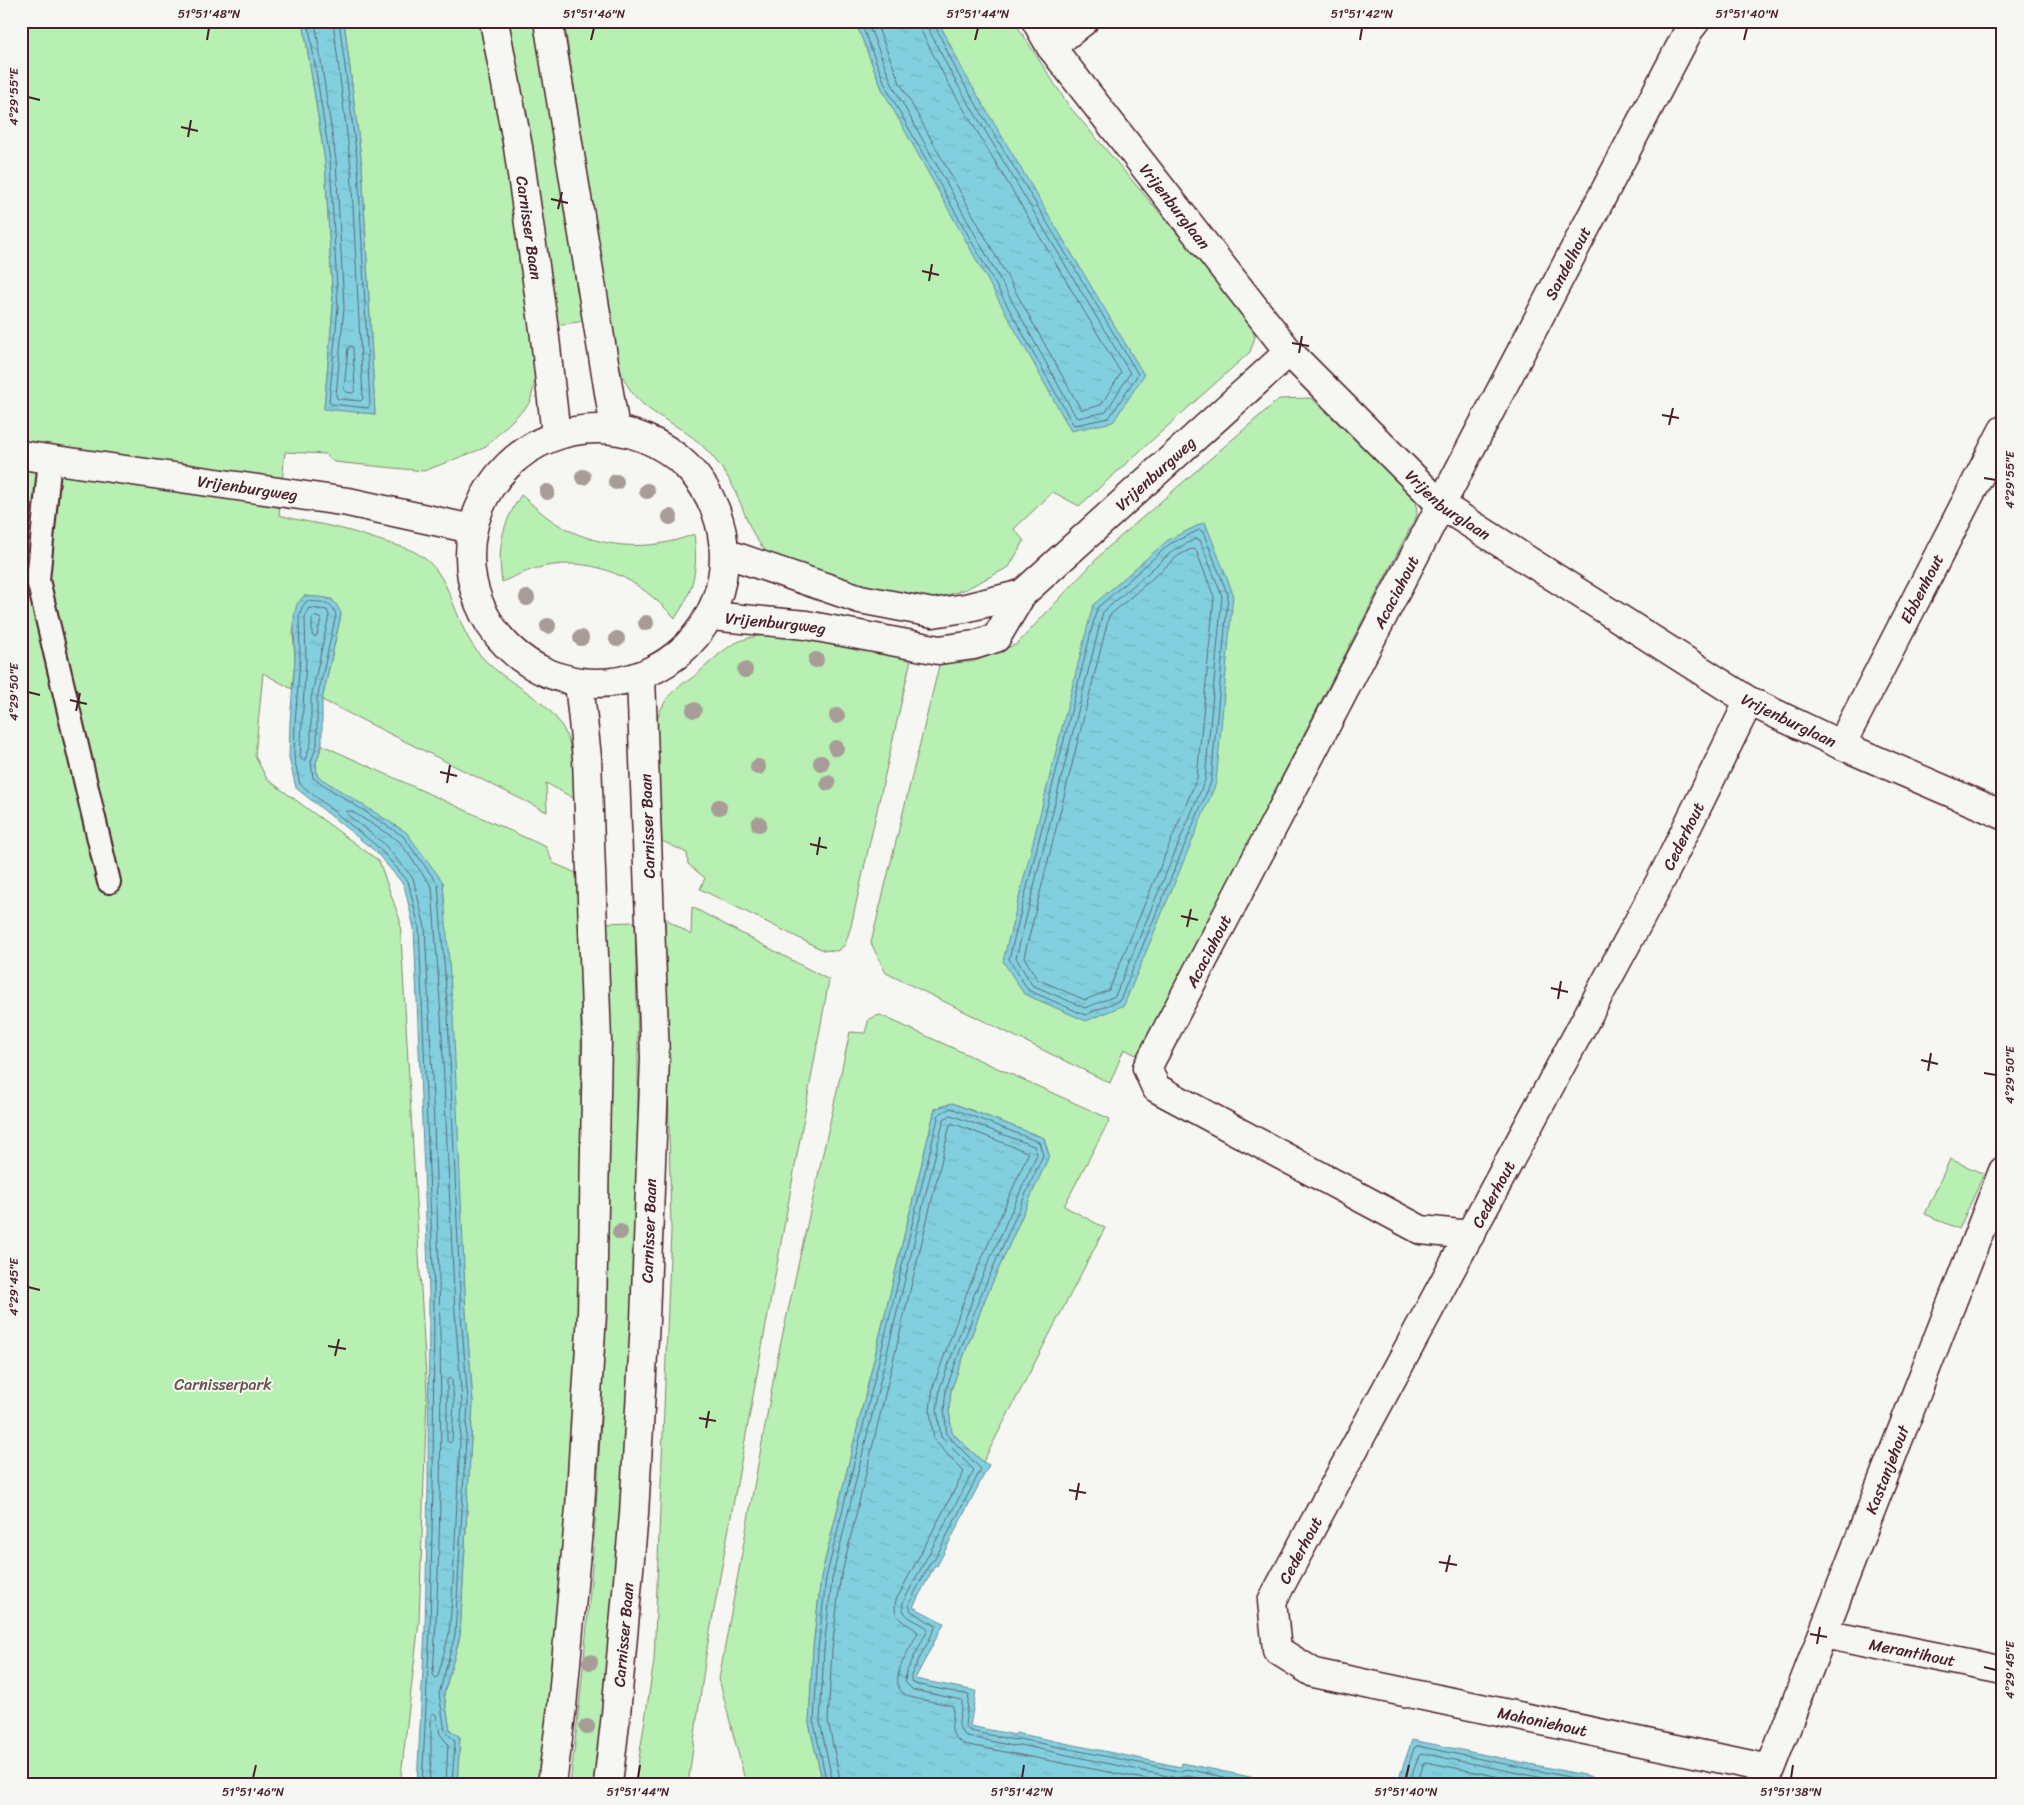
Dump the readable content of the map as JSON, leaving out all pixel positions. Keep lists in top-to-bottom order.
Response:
{
  "streets": {
    "street": [
      "Vrijenburglaan",
      "Carnisser Baan",
      "Sandelhout",
      "Vrijenburgweg",
      "Ebbenhout",
      "Acaciahout",
      "Cederhout",
      "Kastanjehout",
      "Merantihout",
      "Mahoniehout"
    ]
  },
  "crossings": [
    ["Vrijenburglaan", "Sandelhout"],
    ["Vrijenburglaan", "Vrijenburgweg"],
    ["Vrijenburglaan", "Ebbenhout"],
    ["Vrijenburglaan", "Acaciahout"],
    ["Vrijenburglaan", "Cederhout"],
    ["Sandelhout", "Acaciahout"],
    ["Acaciahout", "Cederhout"],
    ["Cederhout", "Mahoniehout"],
    ["Kastanjehout", "Merantihout"],
    ["Kastanjehout", "Mahoniehout"]
  ],
  "parks": ["Carnisserpark"],
  "coordinates": [
    "51°51'48\"N",
    "51°51'46\"N",
    "51°51'44\"N",
    "51°51'42\"N",
    "51°51'40\"N",
    "4°29'55\"E",
    "4°29'50\"E",
    "4°29'45\"E",
    "51°51'38\"N"
  ]
}
